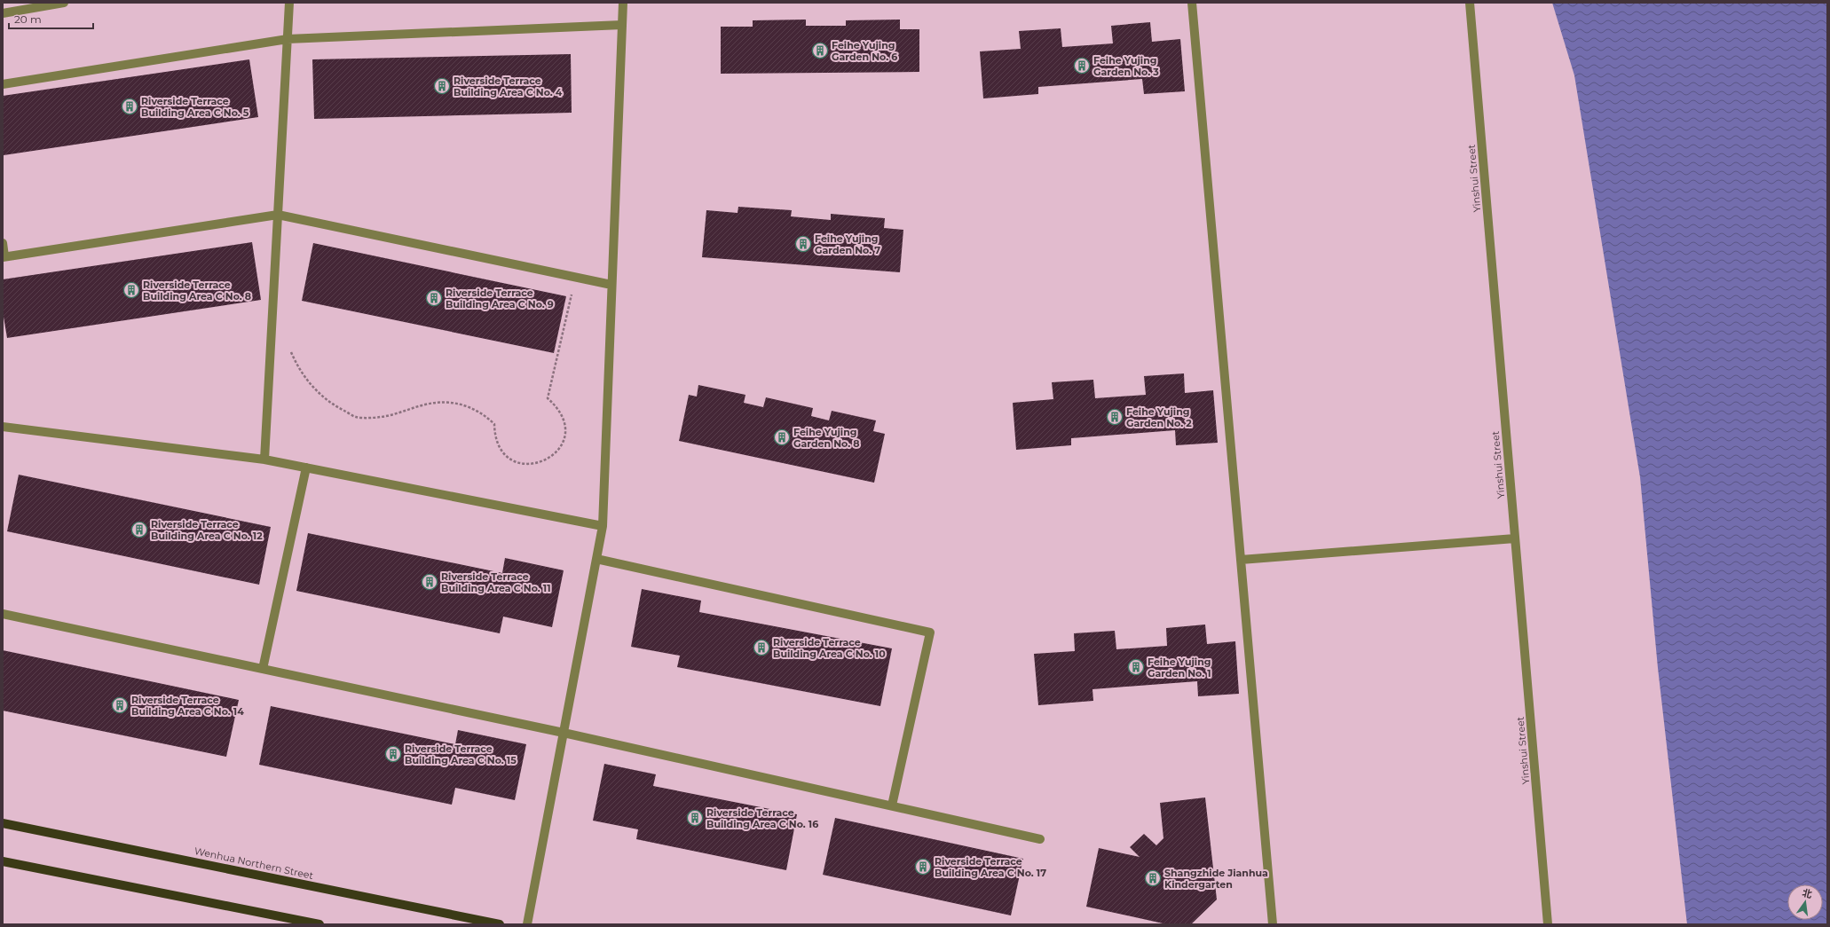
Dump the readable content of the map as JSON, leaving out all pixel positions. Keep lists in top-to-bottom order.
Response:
{
  "streets": {
    "main road": ["Wenhua Northern Street"],
    "street": ["Yinshui Street"]
  },
  "places": {
    "building": [
      "Feihe Yujing Garden No. 6",
      "Feihe Yujing Garden No. 3",
      "Riverside Terrace Building Area C No. 4",
      "Riverside Terrace Building Area C No. 5",
      "Feihe Yujing Garden No. 7",
      "Riverside Terrace Building Area C No. 8",
      "Riverside Terrace Building Area C No. 9",
      "Feihe Yujing Garden No. 2",
      "Feihe Yujing Garden No. 8",
      "Riverside Terrace Building Area C No. 12",
      "Riverside Terrace Building Area C No. 11",
      "Riverside Terrace Building Area C No. 10",
      "Feihe Yujing Garden No. 1",
      "Riverside Terrace Building Area C No. 14",
      "Riverside Terrace Building Area C No. 15",
      "Riverside Terrace Building Area C No. 16",
      "Riverside Terrace Building Area C No. 17",
      "Shangzhide Jianhua Kindergarten"
    ]
  },
  "scale_bar": "20 m",
  "north": "top"
}
